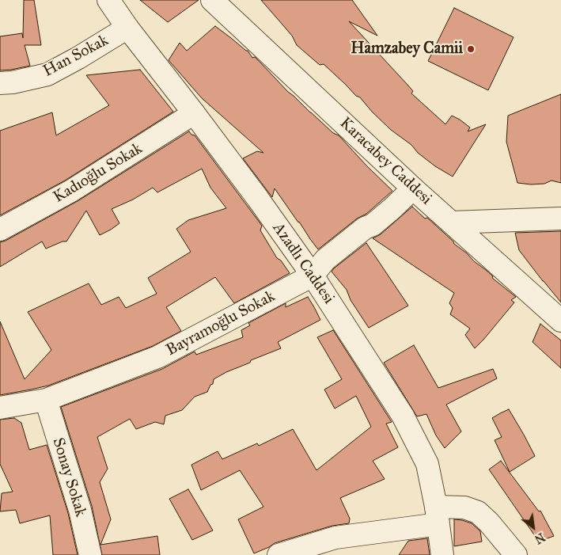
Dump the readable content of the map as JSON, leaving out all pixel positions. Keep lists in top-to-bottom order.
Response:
{
  "streets": {
    "street": [
      "Han Sokak",
      "Karacabey Caddesi",
      "Kadıoğlu Sokak",
      "Azadlı Caddesi",
      "Bayramoğlu Sokak",
      "Sonay Sokak"
    ]
  },
  "crossings": [
    ["Han Sokak", "Azadlı Caddesi"],
    ["Karacabey Caddesi", "Bayramoğlu Sokak"],
    ["Kadıoğlu Sokak", "Azadlı Caddesi"],
    ["Azadlı Caddesi", "Bayramoğlu Sokak"],
    ["Bayramoğlu Sokak", "Sonay Sokak"]
  ],
  "places": ["Hamzabey Camii"],
  "north": "bottom right"
}
